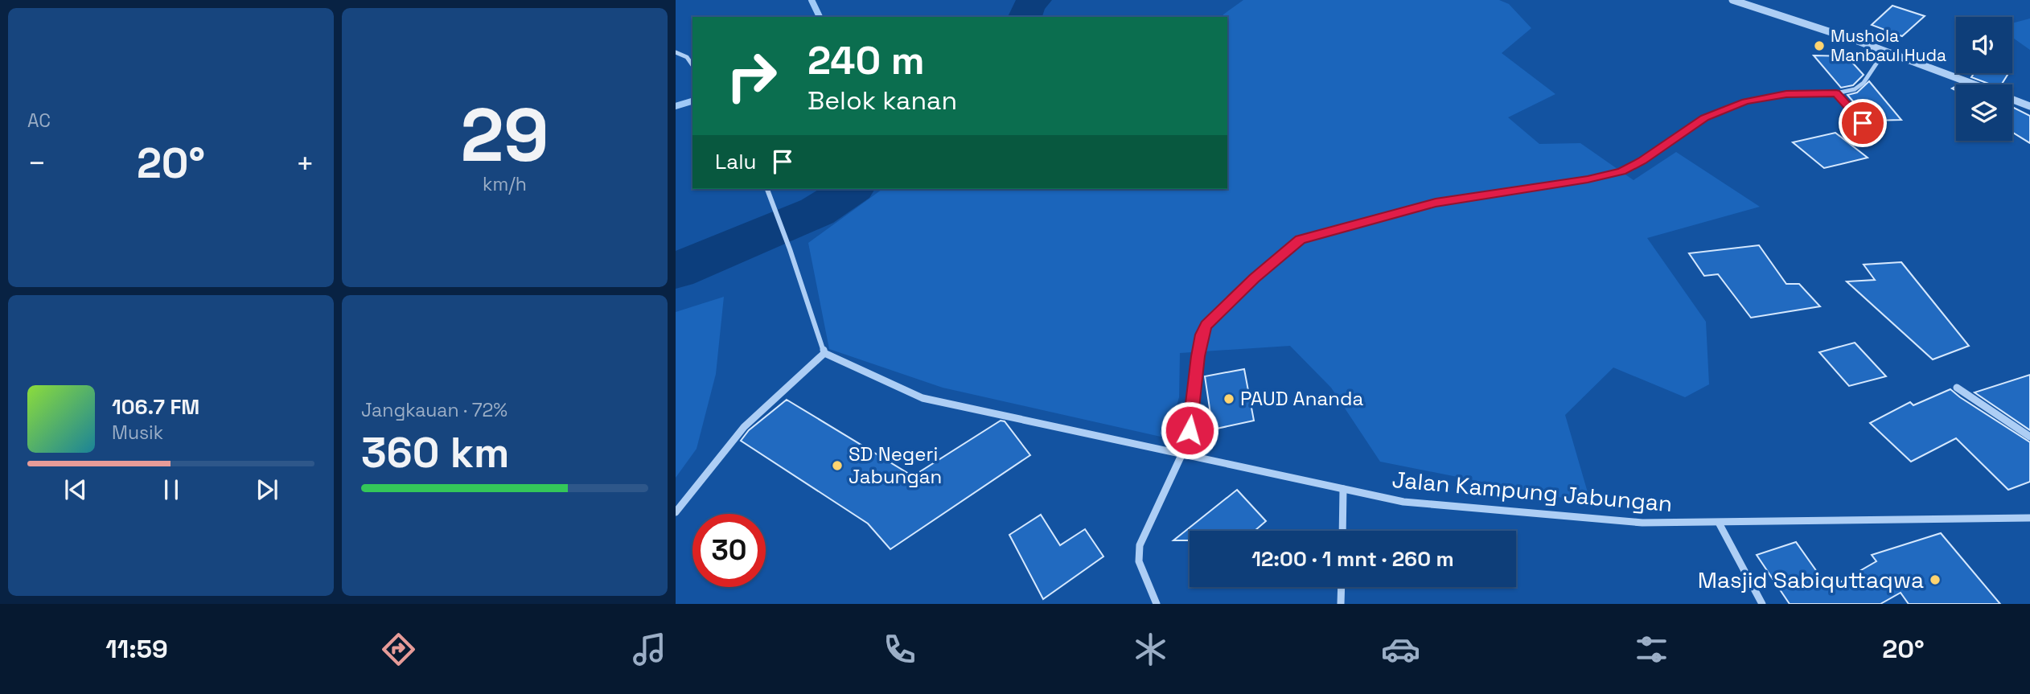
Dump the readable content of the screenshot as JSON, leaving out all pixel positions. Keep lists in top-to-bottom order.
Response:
{
  "streets": {
    "street": ["Jalan Kampung Jabungan"]
  },
  "places": [
    "Mushola Manbaul Huda",
    "PAUD Ananda",
    "SD Negeri Jabungan",
    "Masjid Sabiquttaqwa"
  ],
  "page": {
    "tile": [
      "AC",
      ["29", "km/h"],
      ["Jangkauan · 72%", "360 km"]
    ],
    "turn": ["240 m", "Belok kanan"],
    "then": "Lalu",
    "heat": ["−", "20°", "+"],
    "song": ["106.7 FM", "Musik"],
    "limit": "30",
    "trip": "12:00 · 1 mnt · 260 m",
    "tabs": ["11:59", "20°"]
  }
}
